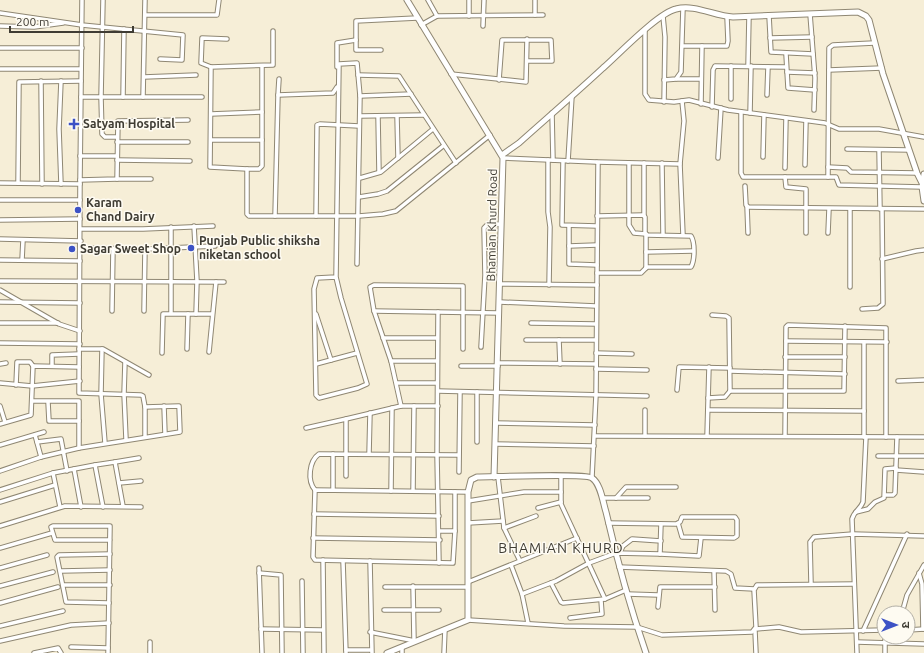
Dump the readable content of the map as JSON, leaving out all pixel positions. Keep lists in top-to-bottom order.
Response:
{
  "streets": {
    "street": ["Bhamian Khurd Road"]
  },
  "districts": ["BHAMIAN KHURD"],
  "places": {
    "health": ["Satyam Hospital"],
    "other": ["Karam Chand Dairy", "Punjab Public shiksha niketan school", "Sagar Sweet Shop"]
  },
  "scale_bar": "200 m",
  "north": "right"
}
